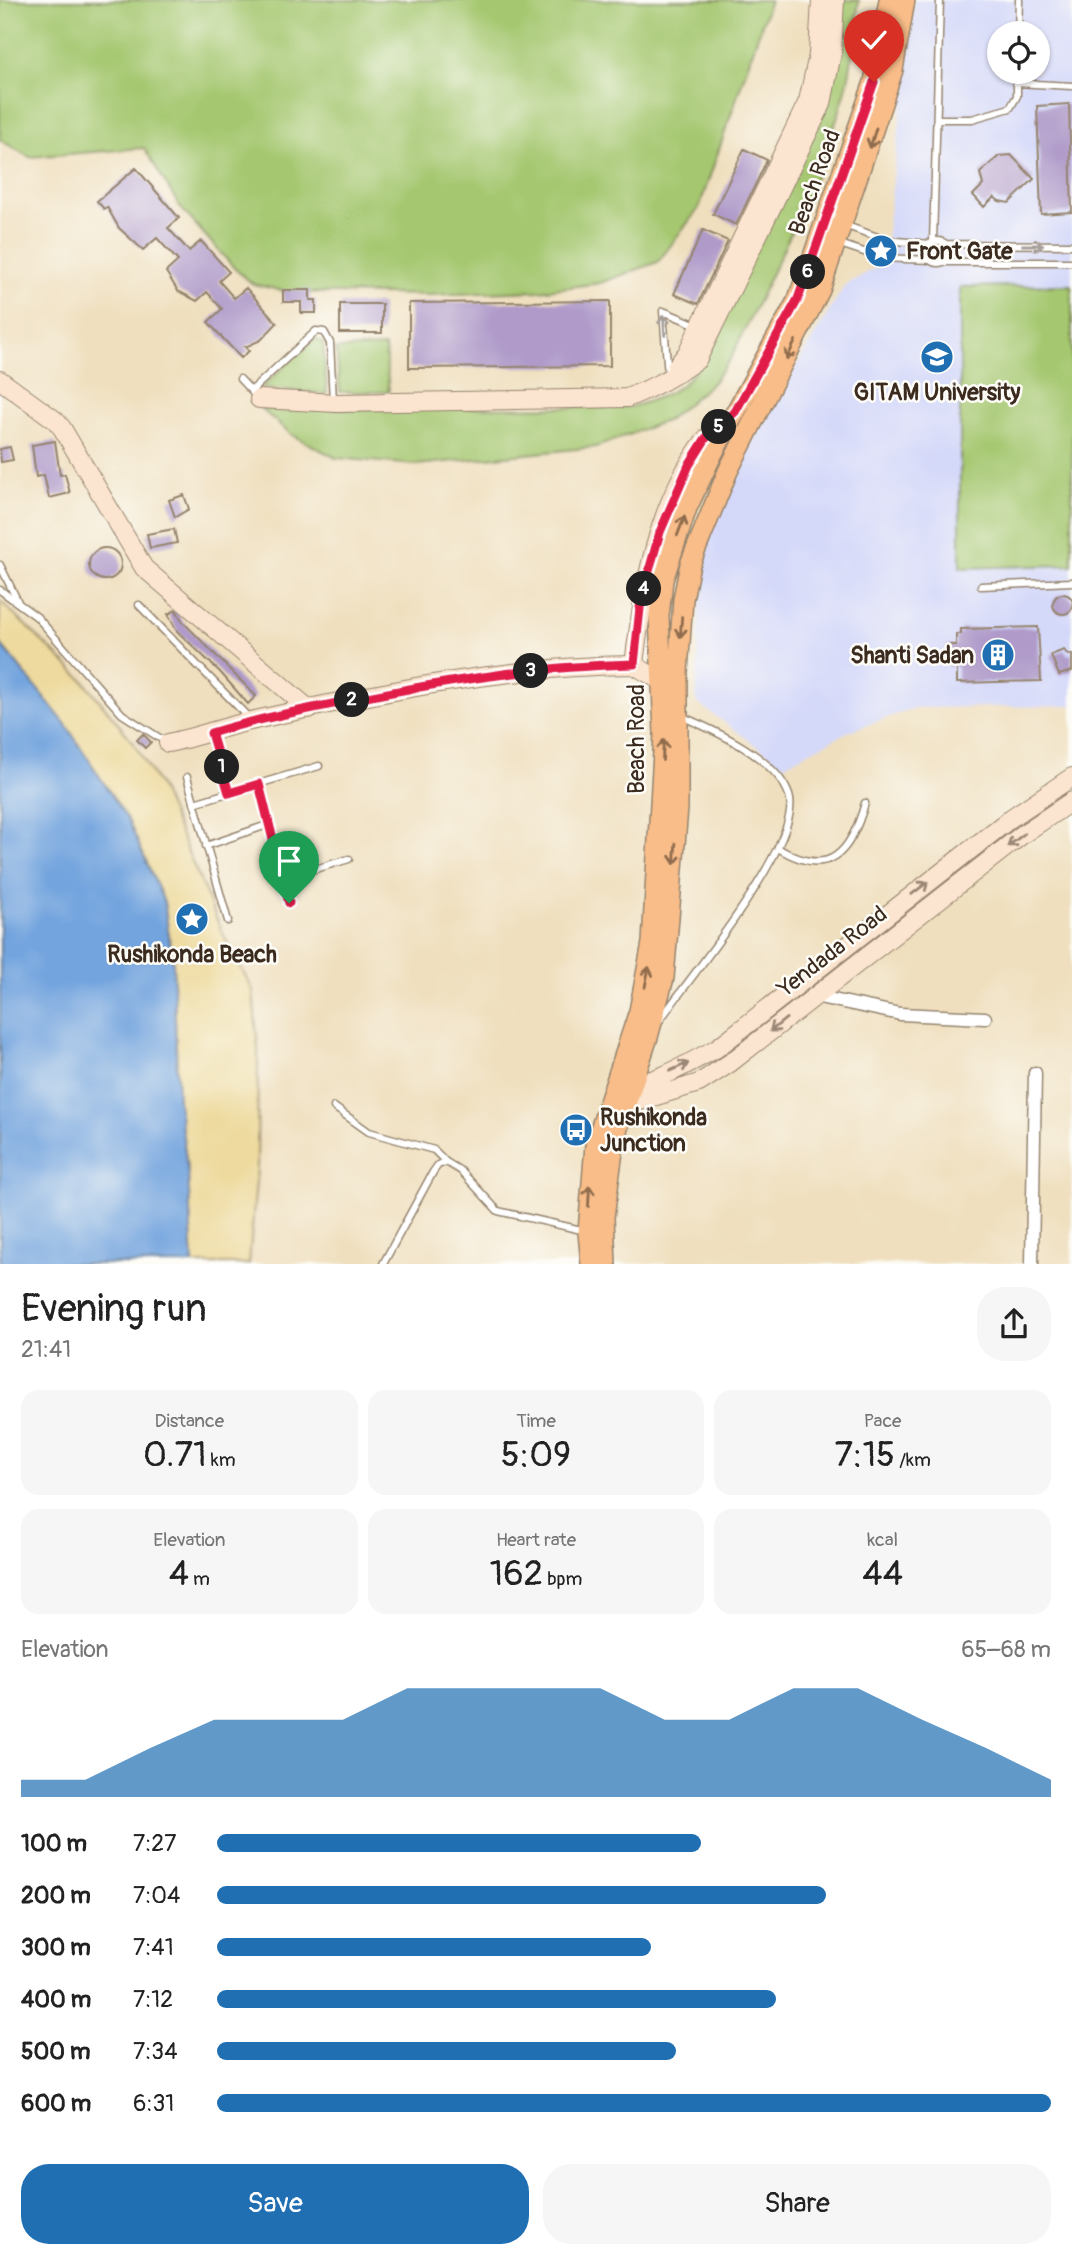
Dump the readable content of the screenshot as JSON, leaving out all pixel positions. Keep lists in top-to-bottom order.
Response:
{
  "streets": {
    "main road": ["Beach Road"],
    "street": ["Yendada Road"]
  },
  "crossings": [
    ["Beach Road", "Yendada Road"]
  ],
  "places": {
    "place": ["Front Gate", "Rushikonda Beach"],
    "school or university": ["GITAM University"],
    "building": ["Shanti Sadan"],
    "bus stop": ["Rushikonda Junction"]
  },
  "page": {
    "pins": [
      "6",
      "5",
      "4",
      "3",
      "2",
      "1"
    ],
    "heading": ["Evening run", "21:41"],
    "stats": [
      ["Distance", "0.71 km"],
      ["Time", "5:09"],
      ["Pace", "7:15 /km"],
      ["Elevation", "4 m"],
      ["Heart rate", "162 bpm"],
      ["kcal", "44"]
    ],
    "chart": ["Elevation", "65–68 m"],
    "list": [
      {
        "name": "100 m",
        "note": "7:27"
      },
      {
        "name": "200 m",
        "note": "7:04"
      },
      {
        "name": "300 m",
        "note": "7:41"
      },
      {
        "name": "400 m",
        "note": "7:12"
      },
      {
        "name": "500 m",
        "note": "7:34"
      },
      {
        "name": "600 m",
        "note": "6:31"
      }
    ],
    "buttons": ["Save", "Share"]
  }
}
